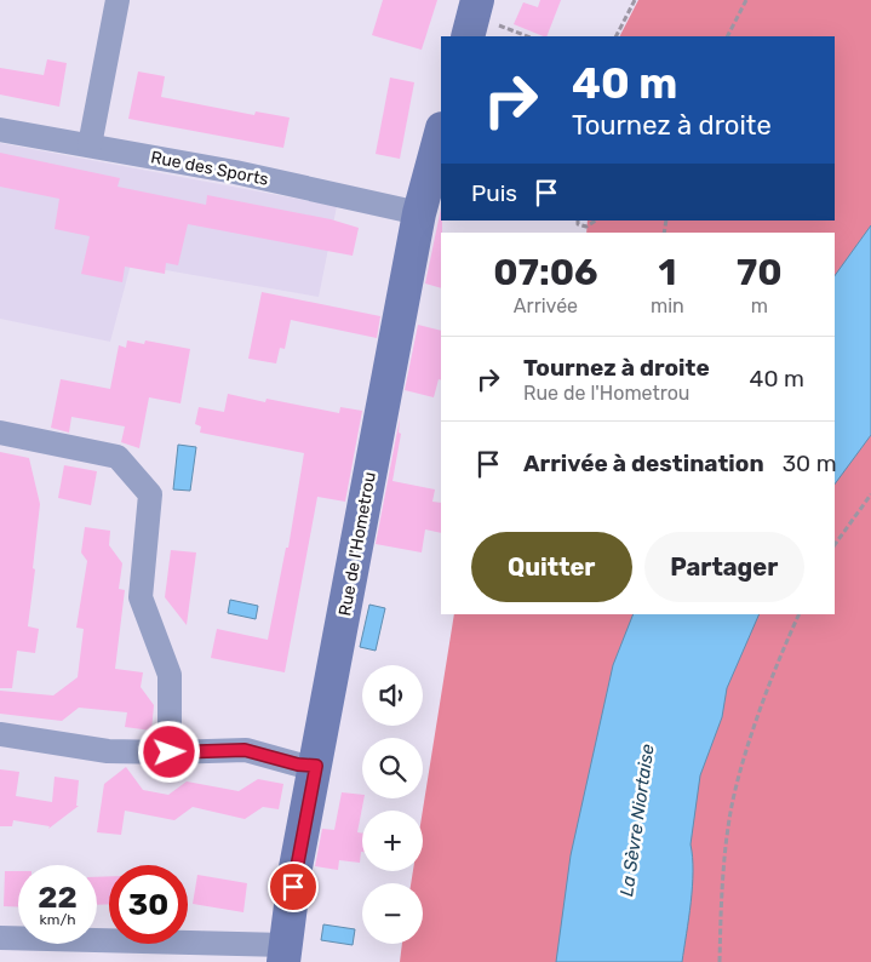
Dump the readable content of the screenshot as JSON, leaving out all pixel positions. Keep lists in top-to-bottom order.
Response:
{
  "streets": {
    "street": ["Rue des Sports", "Rue de l'Hometrou"]
  },
  "crossings": [
    ["Rue des Sports", "Rue de l'Hometrou"]
  ],
  "water": ["La Sèvre Niortaise"],
  "page": {
    "turn": ["40 m", "Tournez à droite"],
    "then": "Puis",
    "eta": [
      "07:06",
      "Arrivée",
      "1",
      "min",
      "70",
      "m"
    ],
    "list": [
      {
        "name": "Tournez à droite",
        "note": "Rue de l'Hometrou",
        "value": "40 m"
      },
      {
        "name": "Arrivée à destination",
        "value": "30 m"
      }
    ],
    "buttons": ["Quitter", "Partager"],
    "map_buttons": ["+", "−"],
    "speed": "22 km/h",
    "limit": "30"
  }
}
